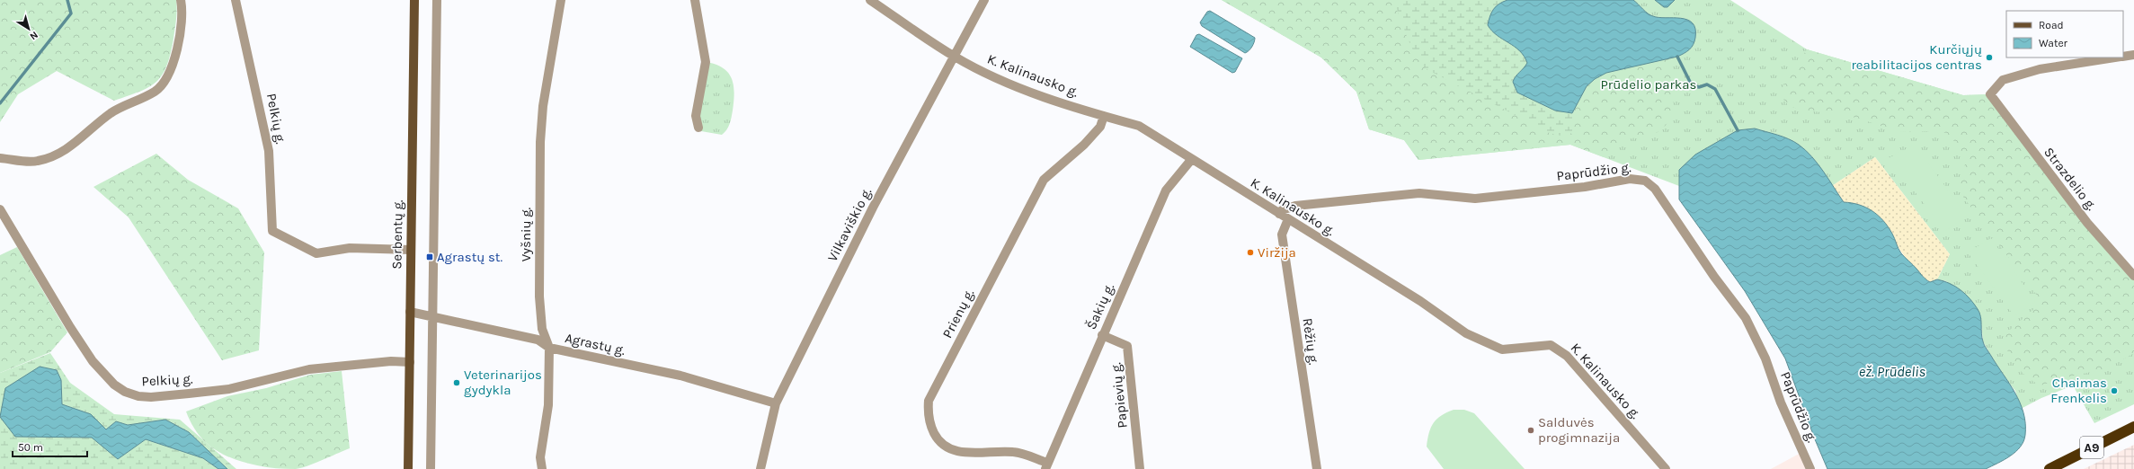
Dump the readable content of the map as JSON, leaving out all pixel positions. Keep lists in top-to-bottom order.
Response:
{
  "streets": {
    "highway": ["A9"],
    "main road": ["Serbentų g."],
    "street": [
      "K. Kalinausko g.",
      "Pelkių g.",
      "Paprūdžio g.",
      "Strazdelio g.",
      "Vilkaviškio g.",
      "Vyšnių g.",
      "Šakių g.",
      "Prienų g.",
      "Rėžių g.",
      "Agrastų g.",
      "Papievių g."
    ]
  },
  "crossings": [
    ["K. Kalinausko g.", "Paprūdžio g."],
    ["K. Kalinausko g.", "Vilkaviškio g."],
    ["K. Kalinausko g.", "Šakių g."],
    ["K. Kalinausko g.", "Prienų g."],
    ["K. Kalinausko g.", "Rėžių g."],
    ["Pelkių g.", "Serbentų g."],
    ["Vilkaviškio g.", "Agrastų g."],
    ["Serbentų g.", "Agrastų g."],
    ["Vyšnių g.", "Agrastų g."],
    ["Šakių g.", "Prienų g."],
    ["Šakių g.", "Papievių g."]
  ],
  "water": ["ež. Prūdelis"],
  "parks": ["Prūdelio parkas"],
  "places": {
    "other": [
      "Kurčiųjų reabilitacijos centras",
      "Viržija",
      "Veterinarijos gydykla",
      "Chaimas Frenkelis",
      "Salduvės progimnazija"
    ],
    "transit": ["Agrastų st."]
  },
  "legend": ["Road", "Water"],
  "scale_bar": "50 m",
  "north": "bottom right"
}
